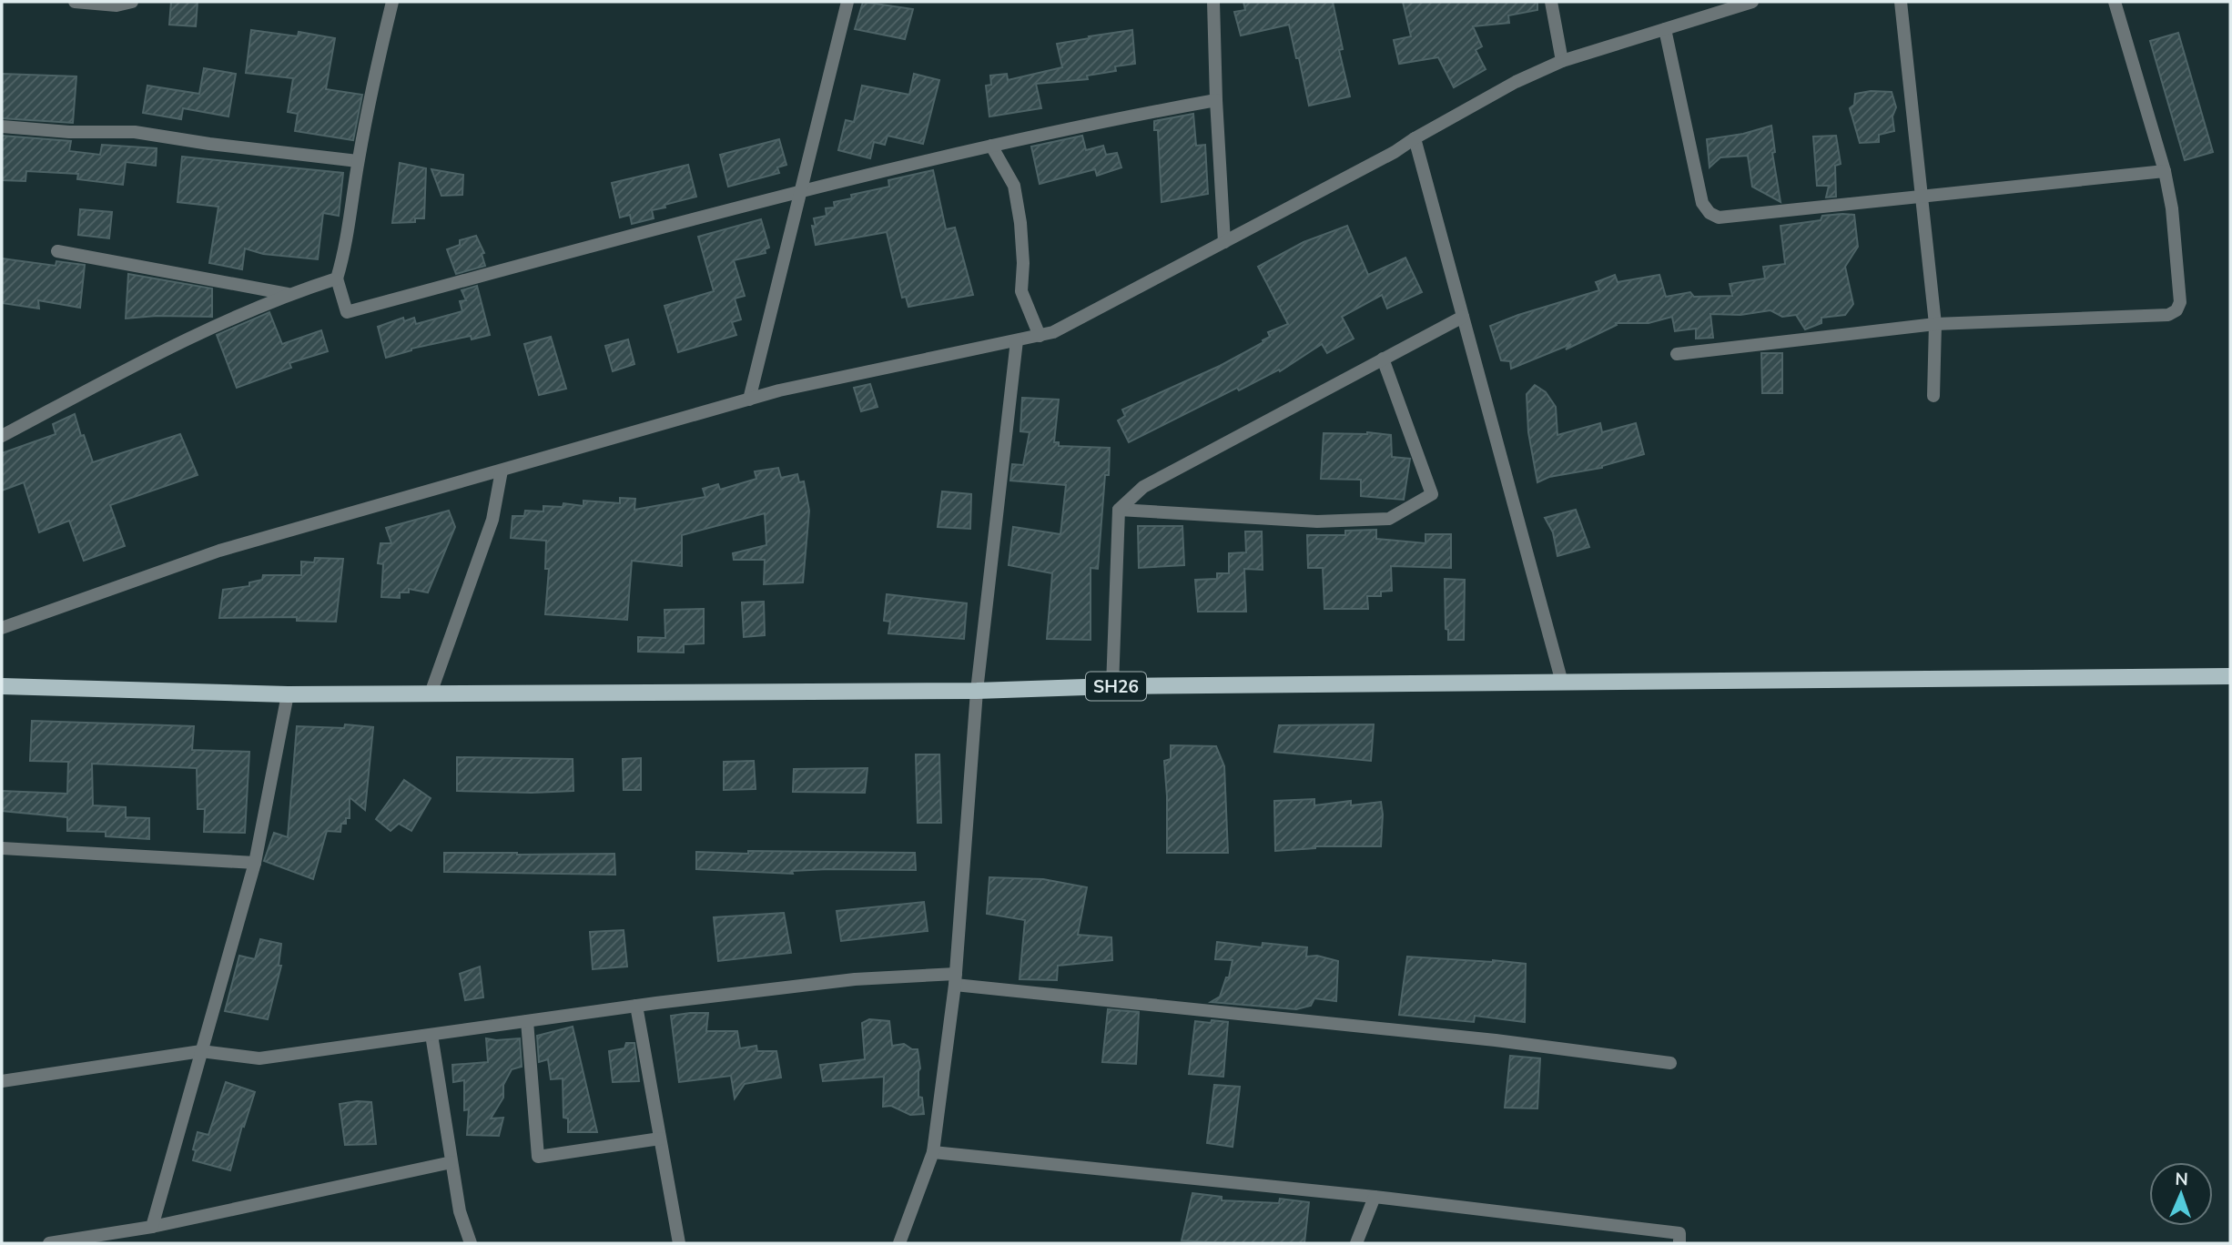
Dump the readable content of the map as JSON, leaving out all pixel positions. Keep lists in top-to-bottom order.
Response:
{
  "streets": {
    "main road": ["SH26"]
  },
  "north": "top"
}
